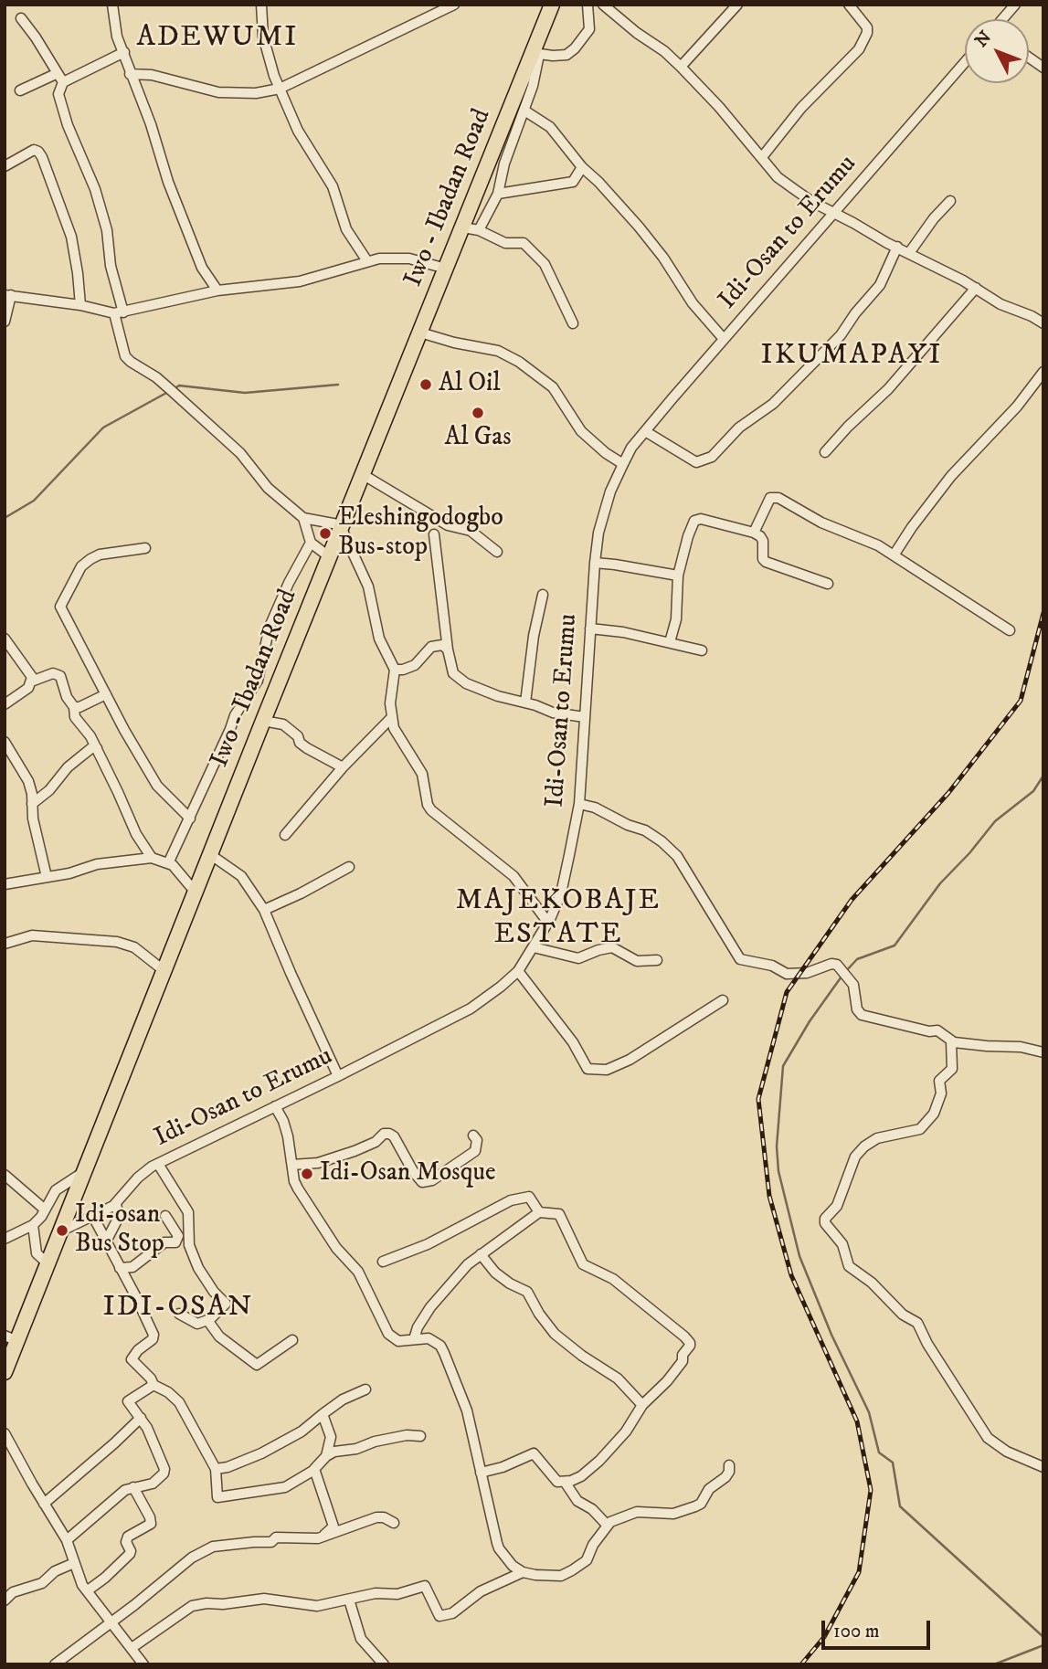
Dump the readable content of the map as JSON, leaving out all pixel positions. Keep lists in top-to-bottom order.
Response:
{
  "streets": {
    "main road": ["Iwo - Ibadan Road"],
    "street": ["Idi-Osan to Erumu"]
  },
  "crossings": [
    ["Iwo - Ibadan Road", "Idi-Osan to Erumu"]
  ],
  "districts": [
    "ADEWUMI",
    "IKUMAPAYI",
    "MAJEKOBAJE ESTATE",
    "IDI-OSAN"
  ],
  "places": [
    "Al Oil",
    "Al Gas",
    "Eleshingodogbo Bus-stop",
    "Idi-Osan Mosque",
    "Idi-osan Bus Stop"
  ],
  "scale_bar": "100 m",
  "north": "top left"
}
